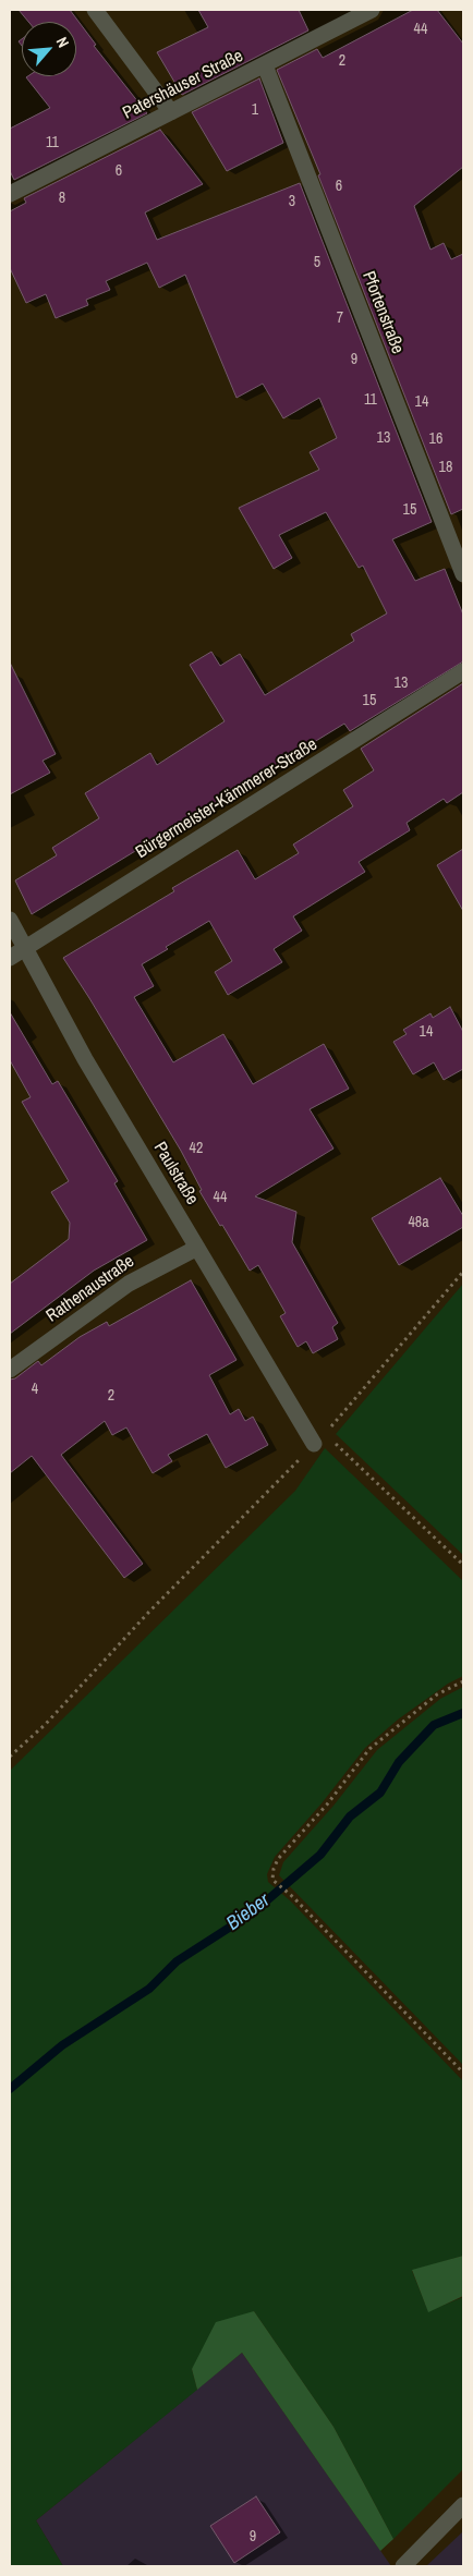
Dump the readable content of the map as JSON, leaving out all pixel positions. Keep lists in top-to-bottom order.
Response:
{
  "streets": {
    "street": [
      "Patershäuser Straße",
      "Pfortenstraße",
      "Bürgermeister-Kämmerer-Straße",
      "Paulstraße",
      "Rathenaustraße"
    ]
  },
  "crossings": [
    ["Patershäuser Straße", "Pfortenstraße"],
    ["Bürgermeister-Kämmerer-Straße", "Paulstraße"],
    ["Paulstraße", "Rathenaustraße"]
  ],
  "water": ["Bieber"],
  "house_numbers": [
    "44",
    "2",
    "1",
    "11",
    "6",
    "6",
    "8",
    "3",
    "5",
    "7",
    "9",
    "11",
    "14",
    "13",
    "16",
    "18",
    "15",
    "13",
    "15",
    "14",
    "42",
    "44",
    "48a",
    "4",
    "2",
    "9"
  ],
  "north": "top right"
}
